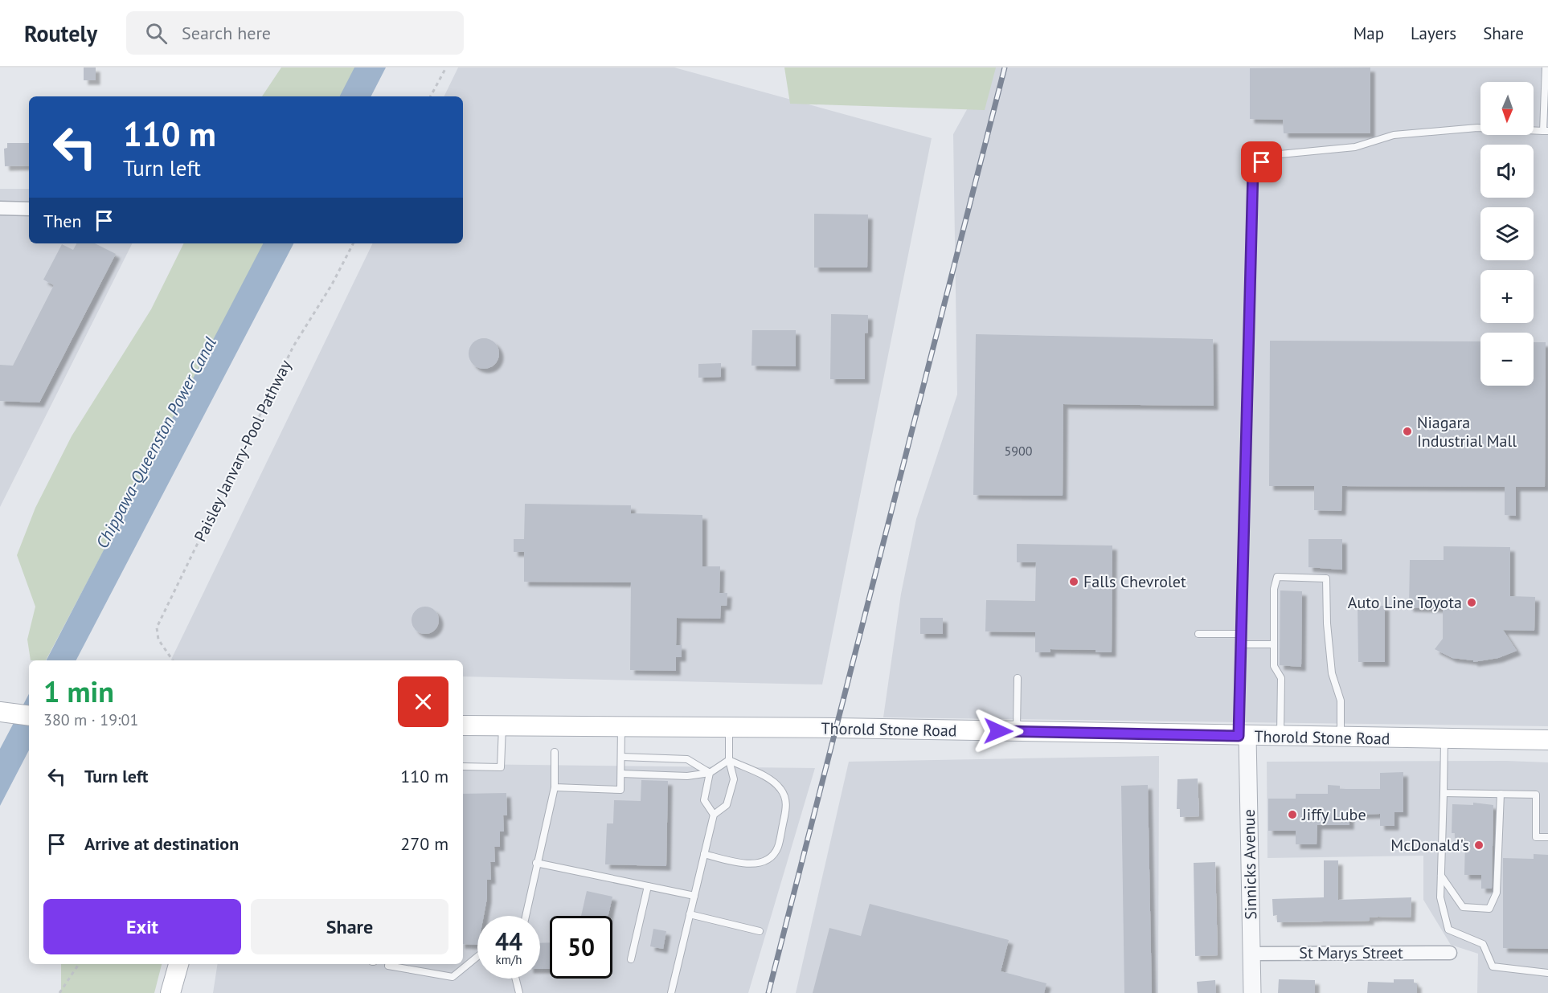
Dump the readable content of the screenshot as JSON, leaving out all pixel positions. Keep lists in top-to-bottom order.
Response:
{
  "streets": {
    "main road": ["Thorold Stone Road"],
    "street": ["Sinnicks Avenue", "St Marys Street"],
    "path": ["Paisley Janvary-Pool Pathway"]
  },
  "crossings": [
    ["Thorold Stone Road", "Sinnicks Avenue"],
    ["Sinnicks Avenue", "St Marys Street"]
  ],
  "water": ["Chippawa-Queenston Power Canal"],
  "places": [
    "Niagara Industrial Mall",
    "Falls Chevrolet",
    "Auto Line Toyota",
    "Jiffy Lube",
    "McDonald's"
  ],
  "house_numbers": ["5900"],
  "north": "bottom",
  "page": {
    "header": "Routely",
    "search": "Search here",
    "nav": ["Map", "Layers", "Share"],
    "map_buttons": ["+", "−"],
    "turn": ["110 m", "Turn left"],
    "then": "Then",
    "heading": ["1 min", "380 m · 19:01"],
    "list": [
      {
        "name": "Turn left",
        "value": "110 m"
      },
      {
        "name": "Arrive at destination",
        "value": "270 m"
      }
    ],
    "buttons": ["Exit", "Share"],
    "speed": "44 km/h",
    "limit": "50"
  }
}
